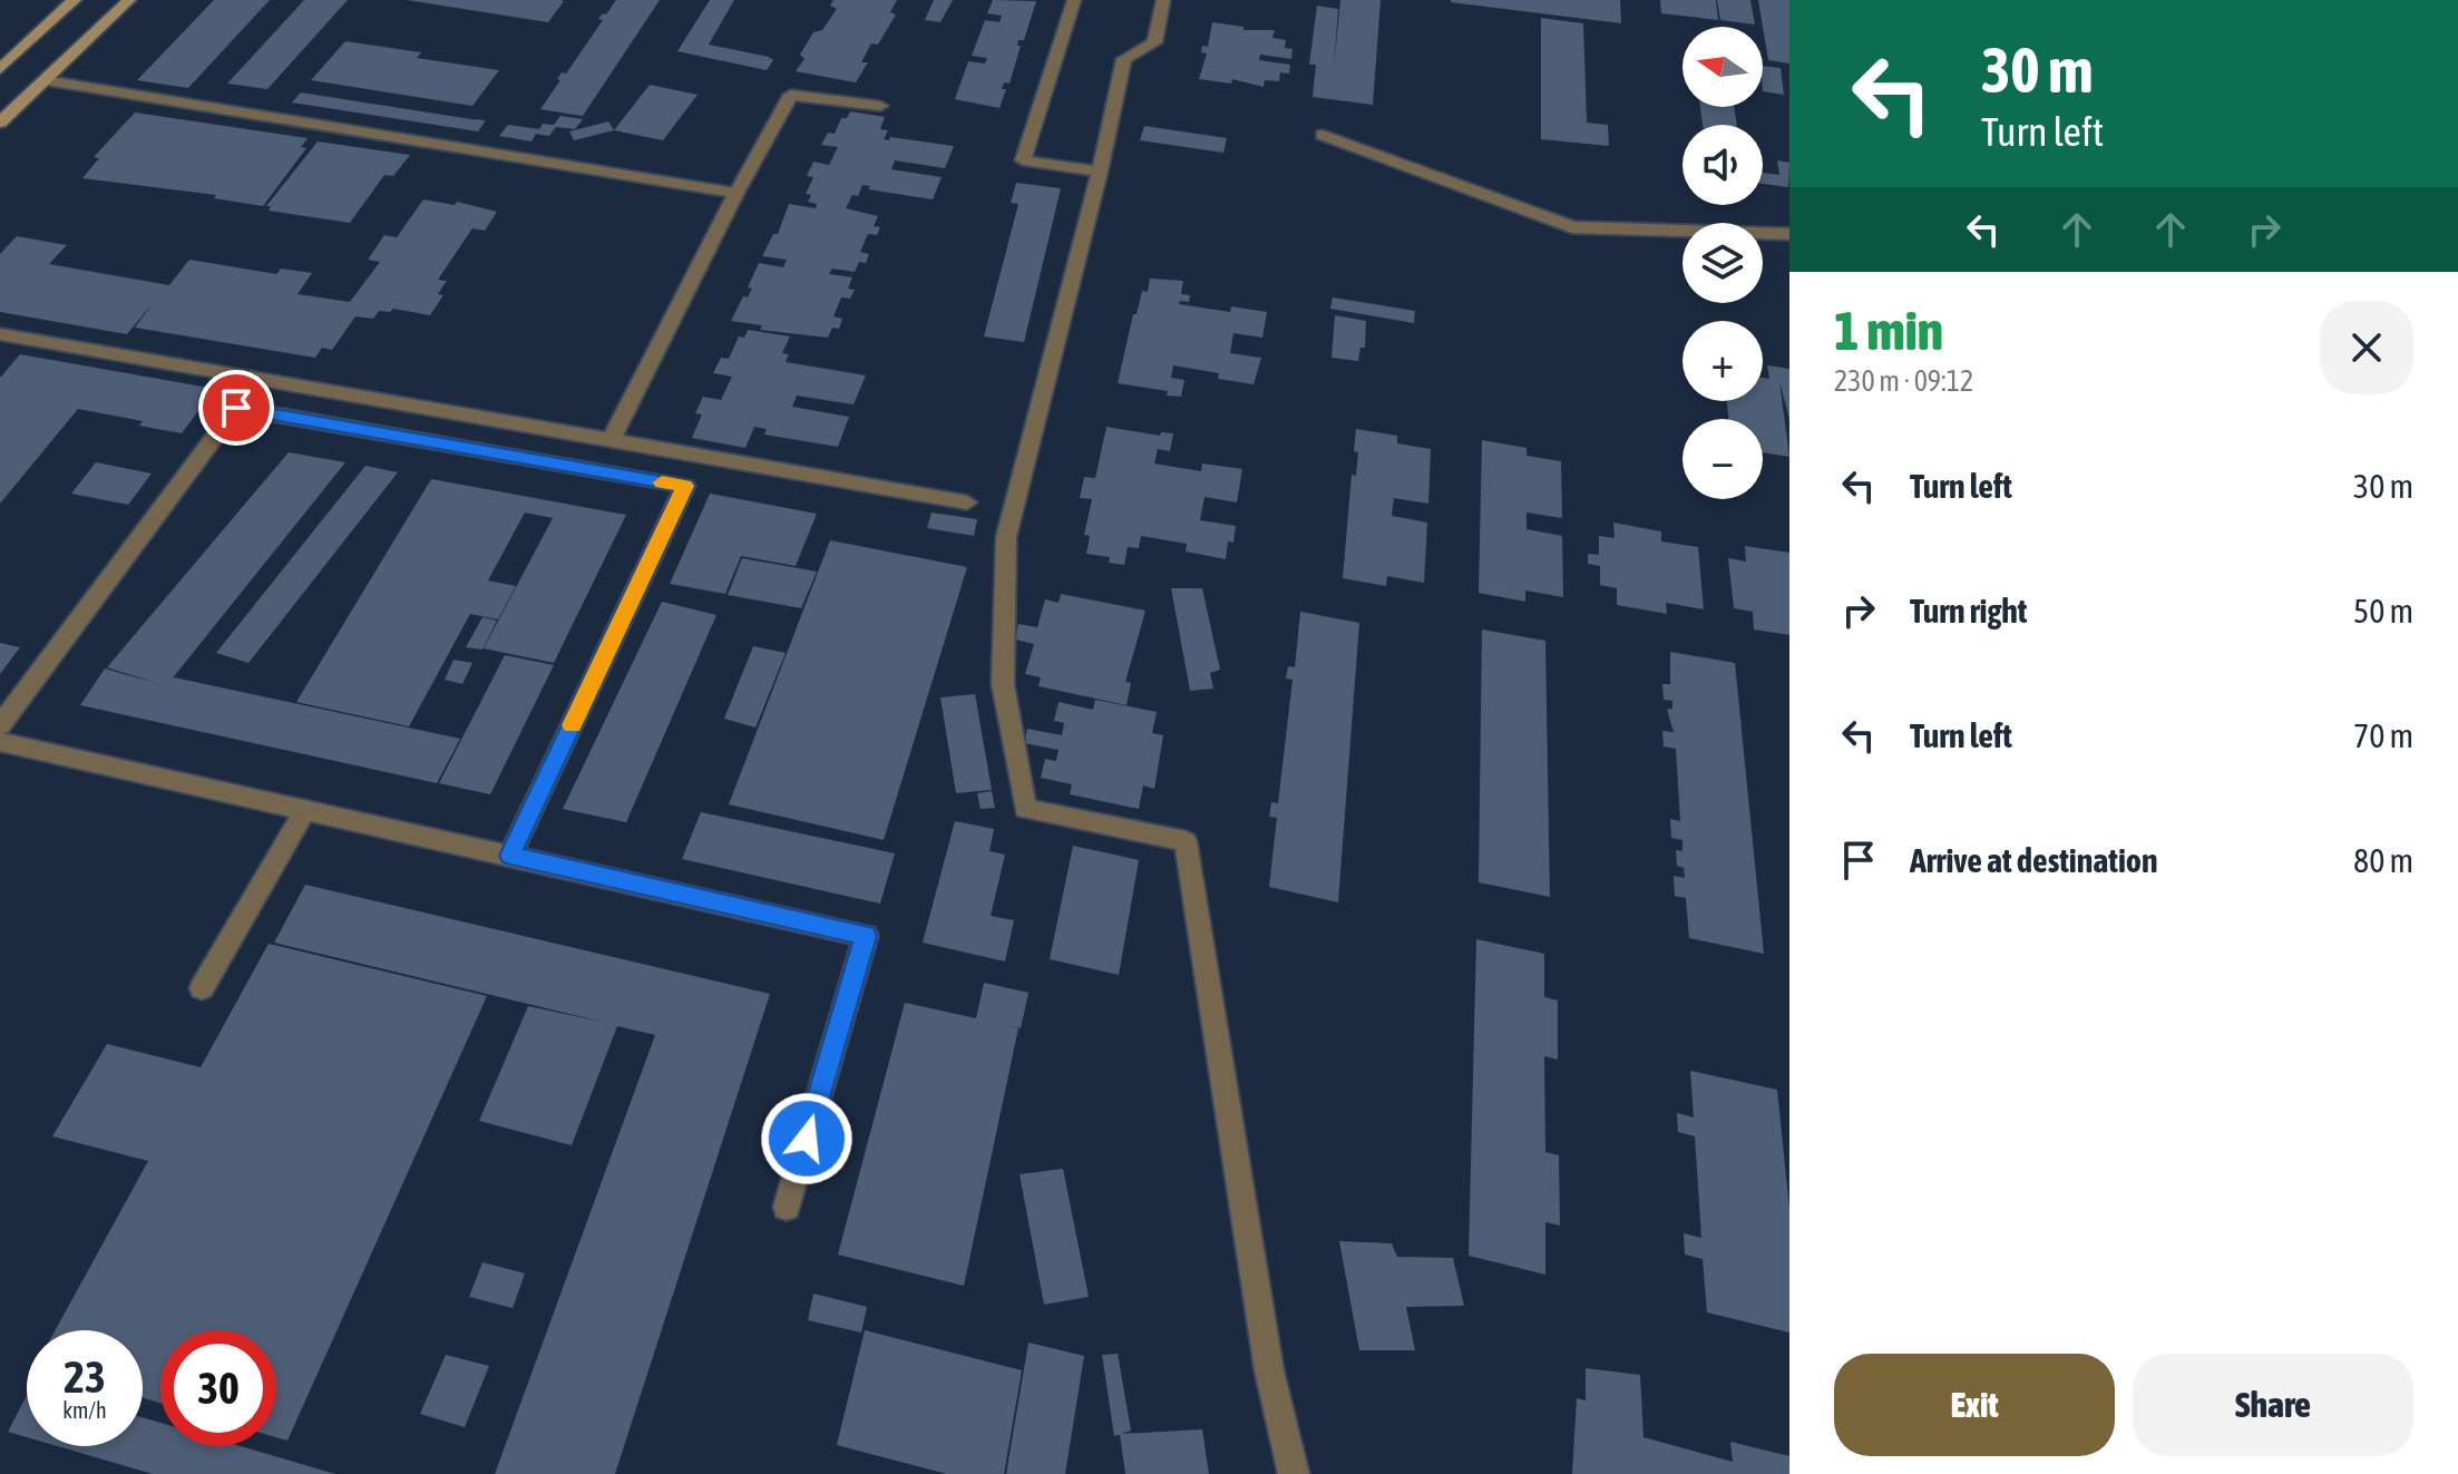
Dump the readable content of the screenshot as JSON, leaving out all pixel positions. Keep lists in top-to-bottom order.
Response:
{
  "north": "left",
  "page": {
    "turn": ["30 m", "Turn left"],
    "map_buttons": ["+", "−"],
    "heading": ["1 min", "230 m · 09:12"],
    "list": [
      {
        "name": "Turn left",
        "value": "30 m"
      },
      {
        "name": "Turn right",
        "value": "50 m"
      },
      {
        "name": "Turn left",
        "value": "70 m"
      },
      {
        "name": "Arrive at destination",
        "value": "80 m"
      }
    ],
    "speed": "23 km/h",
    "limit": "30",
    "buttons": ["Exit", "Share"]
  }
}
